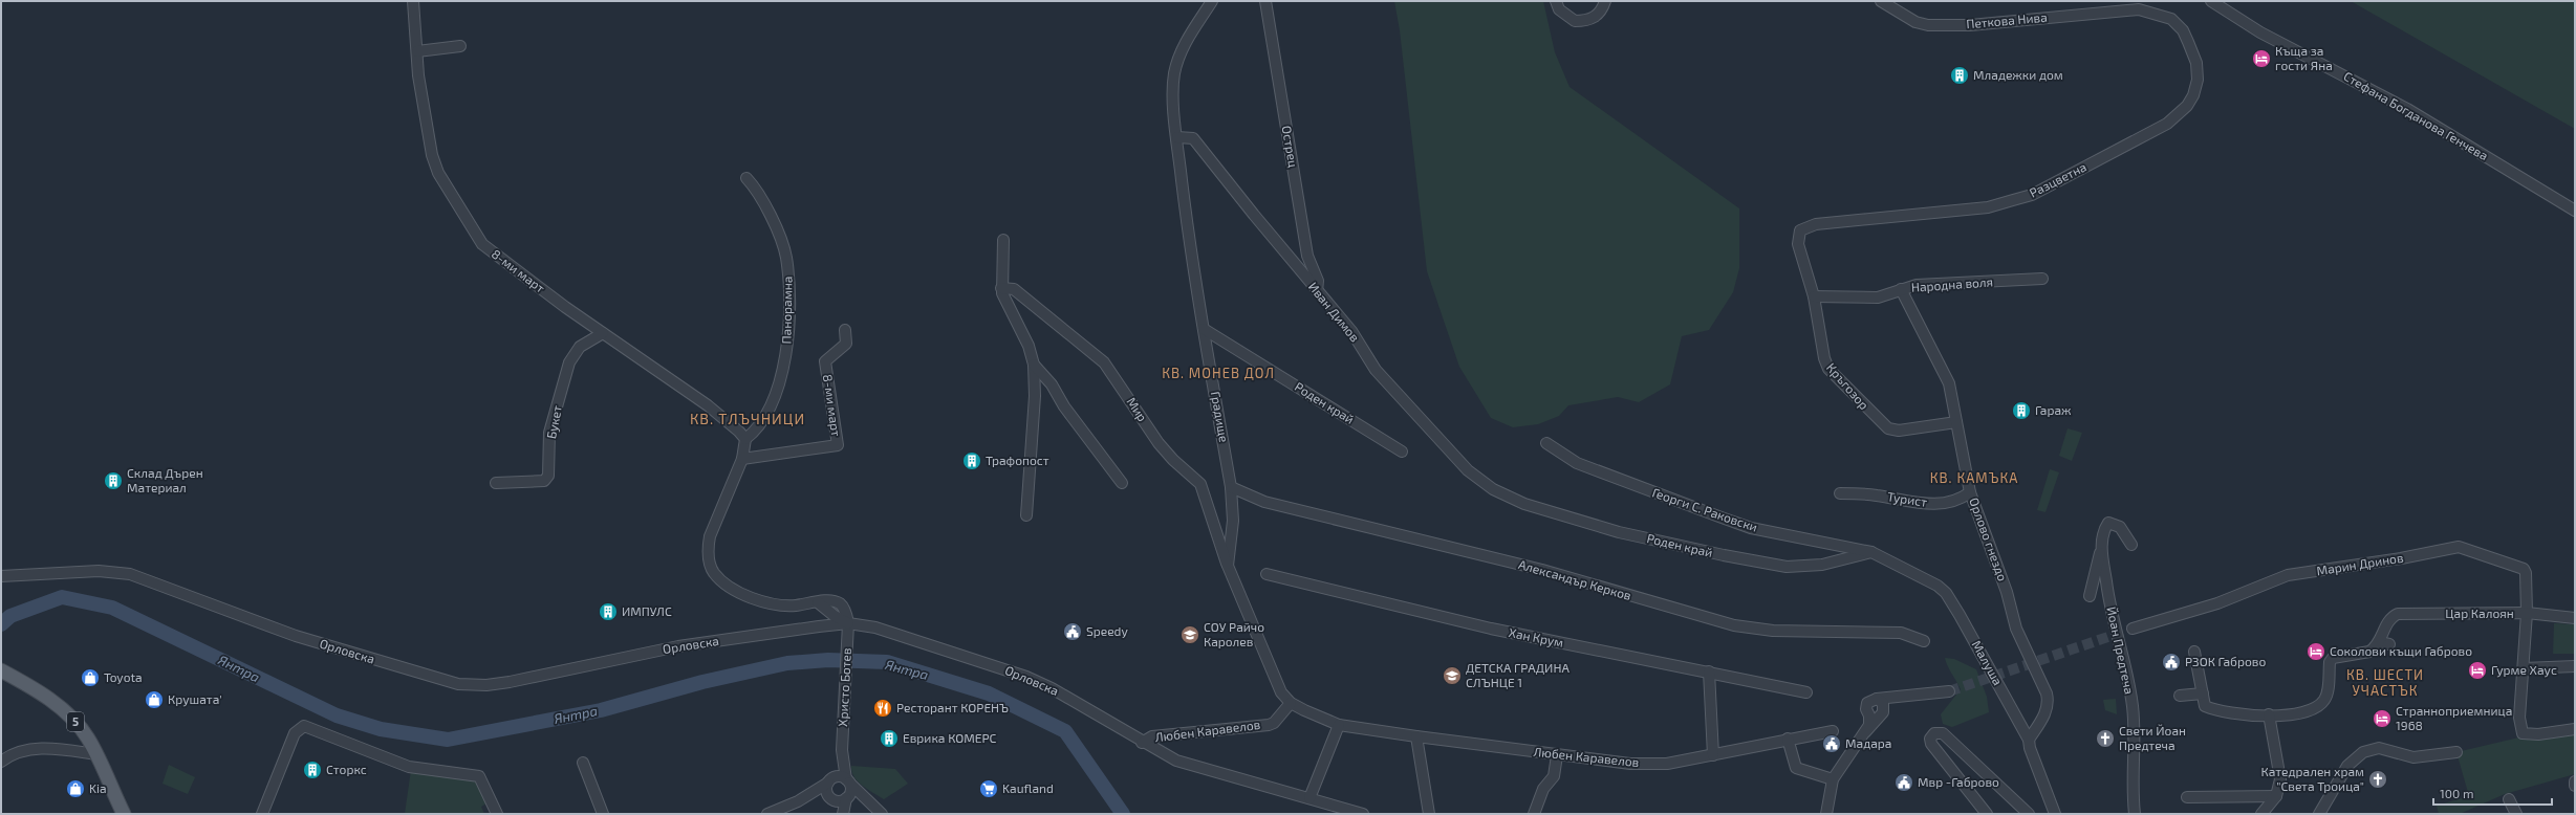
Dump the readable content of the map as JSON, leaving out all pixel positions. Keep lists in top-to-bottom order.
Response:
{
  "streets": {
    "main road": ["5"],
    "street": [
      "Петкова Нива",
      "Стефана Богданова Генчева",
      "Острец",
      "Разцветна",
      "8-ми март",
      "Народна воля",
      "Панорамна",
      "Иван Димов",
      "Кръгозор",
      "Роден край",
      "Мир",
      "Градище",
      "Букет",
      "Турист",
      "Георги С. Раковски",
      "Орлово гнездо",
      "Марин Дринов",
      "Александър Керков",
      "Цар Калоян",
      "Хан Крум",
      "Орловска",
      "Йоан Предтеча",
      "Малуша",
      "Христо Ботев",
      "Любен Каравелов"
    ]
  },
  "crossings": [
    ["Петкова Нива", "Разцветна"],
    ["Острец", "Иван Димов"],
    ["Разцветна", "Кръгозор"],
    ["8-ми март", "Панорамна"],
    ["8-ми март", "Букет"],
    ["Народна воля", "Кръгозор"],
    ["Народна воля", "Орлово гнездо"],
    ["Иван Димов", "Роден край"],
    ["Иван Димов", "Градище"],
    ["Кръгозор", "Орлово гнездо"],
    ["Роден край", "Градище"],
    ["Роден край", "Георги С. Раковски"],
    ["Роден край", "Малуша"],
    ["Мир", "Градище"],
    ["Градище", "Александър Керков"],
    ["Градище", "Любен Каравелов"],
    ["Турист", "Орлово гнездо"],
    ["Георги С. Раковски", "Малуша"],
    ["Орлово гнездо", "Малуша"],
    ["Марин Дринов", "Цар Калоян"],
    ["Орловска", "Христо Ботев"],
    ["Орловска", "Любен Каравелов"]
  ],
  "districts": [
    "КВ. МОНЕВ ДОЛ",
    "КВ. ТЛЪЧНИЦИ",
    "КВ. КАМЪКА",
    "КВ. ШЕСТИ УЧАСТЪК"
  ],
  "water": ["Янтра"],
  "places": {
    "hotel": [
      "Къща за гости Яна",
      "Соколови къщи Габрово",
      "Гурме Хаус",
      "Странноприемница 1968"
    ],
    "building": [
      "Младежки дом",
      "Гараж",
      "Трафопост",
      "Склад Дърен Материал",
      "ИМПУЛС",
      "Еврика КОМЕРС",
      "Сторкс"
    ],
    "public building": [
      "Speedy",
      "РЗОК Габрово",
      "Мадара",
      "Мвр -Габрово"
    ],
    "school or university": ["СОУ Райчо Каролев", "ДЕТСКА ГРАДИНА СЛЪНЦЕ 1"],
    "shop": ["Toyota", "Крушата'", "Kia"],
    "restaurant": ["Ресторант КОРЕНЪ"],
    "church": ["Свети Йоан Предтеча", "Катедрален храм \"Света Троица\""],
    "supermarket": ["Kaufland"]
  },
  "scale_bar": "100 m"
}
